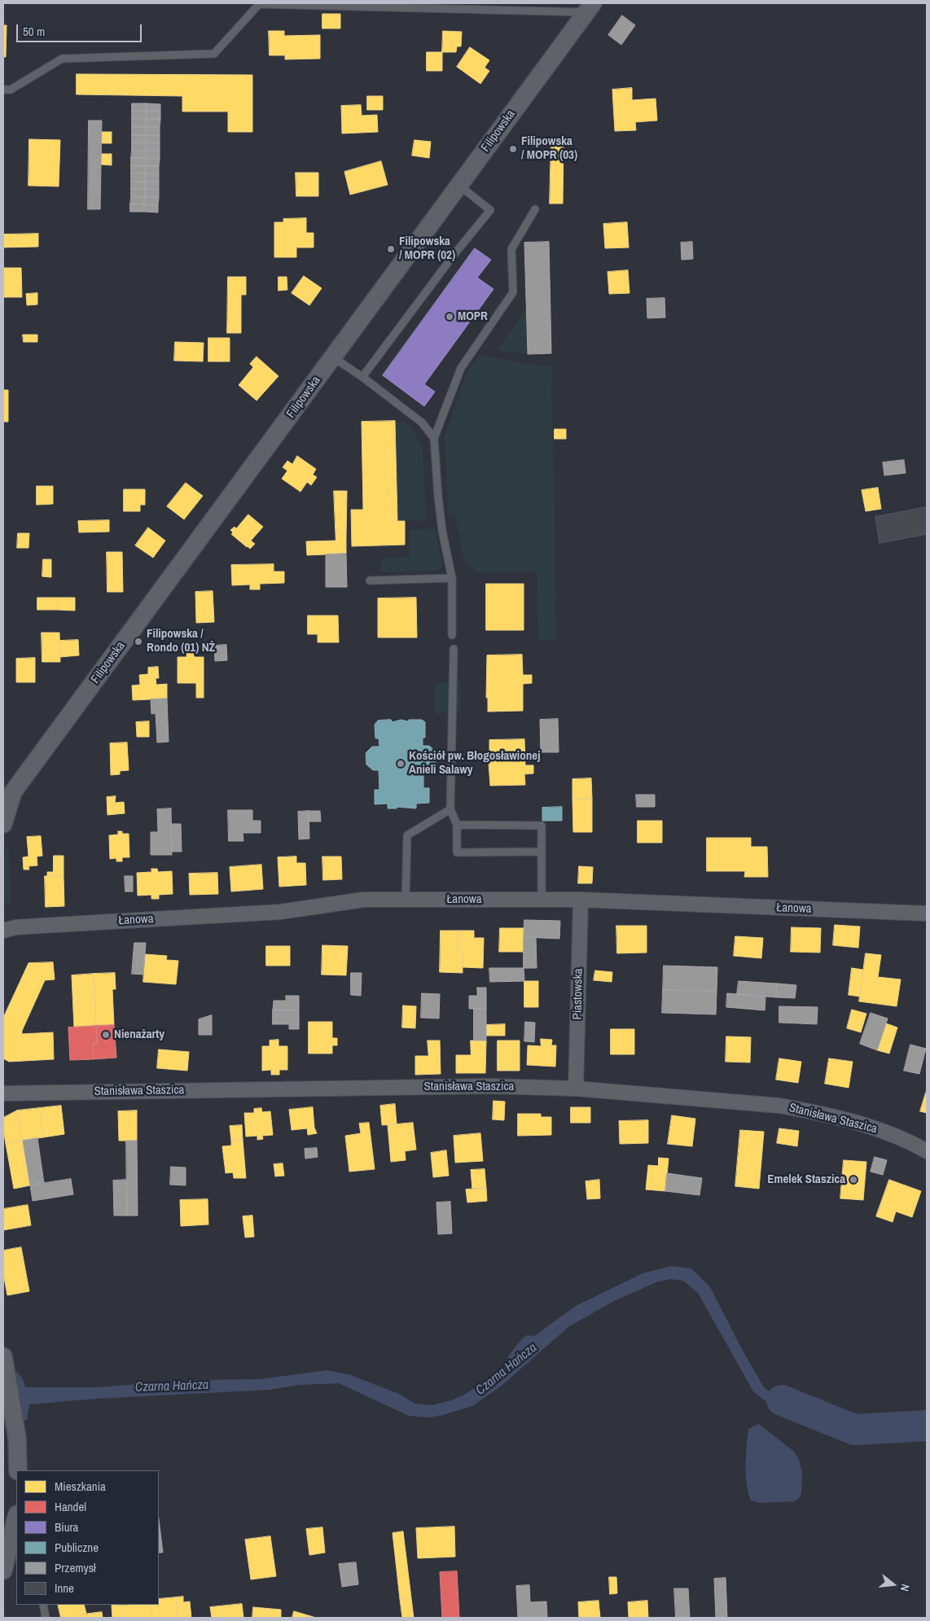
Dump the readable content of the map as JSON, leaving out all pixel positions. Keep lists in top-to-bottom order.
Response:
{
  "streets": {
    "street": [
      "Filipowska",
      "Łanowa",
      "Piastowska",
      "Stanisława Staszica"
    ]
  },
  "crossings": [
    ["Łanowa", "Piastowska"],
    ["Piastowska", "Stanisława Staszica"]
  ],
  "water": ["Czarna Hańcza"],
  "places": [
    "Filipowska / MOPR (03)",
    "Filipowska / MOPR (02)",
    "MOPR",
    "Filipowska / Rondo (01) NŻ",
    "Kościół pw. Błogosławionej Anieli Salawy",
    "Nienażarty",
    "Emelek Staszica"
  ],
  "legend": [
    "Mieszkania",
    "Handel",
    "Biura",
    "Publiczne",
    "Przemysł",
    "Inne"
  ],
  "scale_bar": "50 m",
  "north": "right"
}
